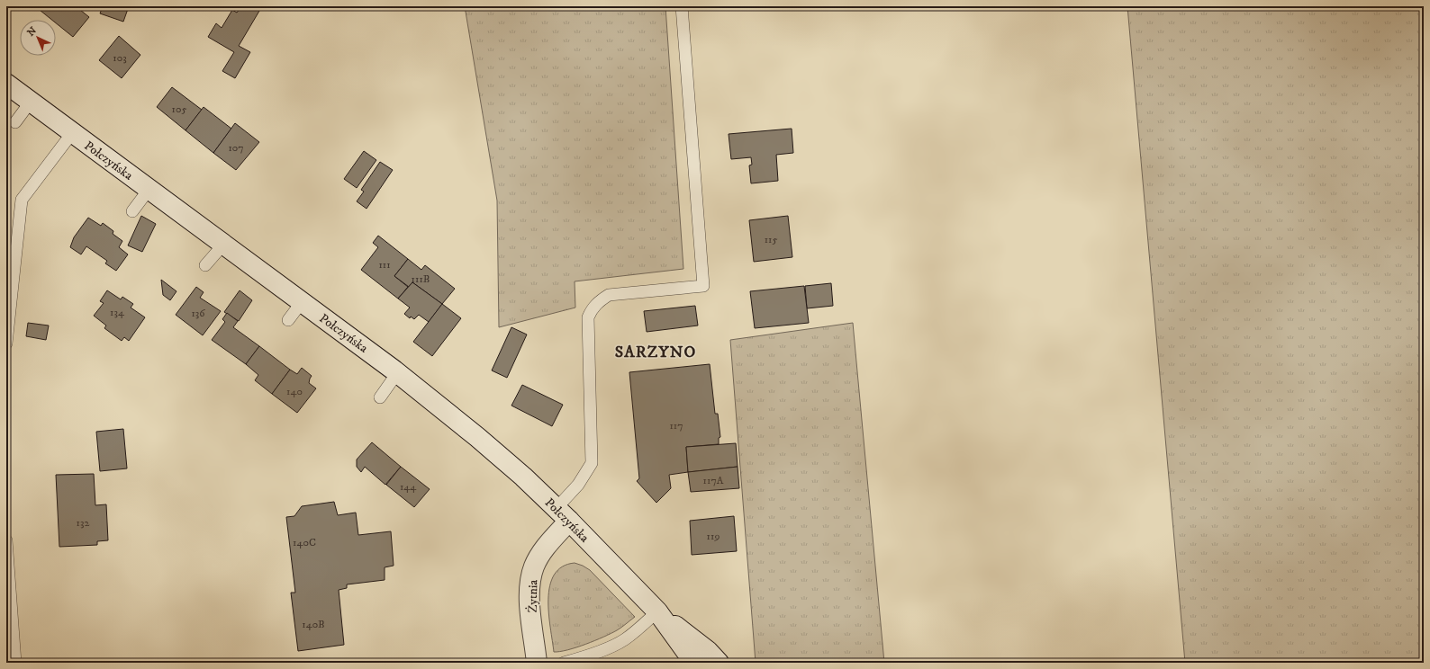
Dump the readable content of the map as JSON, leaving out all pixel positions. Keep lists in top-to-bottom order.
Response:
{
  "streets": {
    "main road": ["Połczyńska", "Żytnia"]
  },
  "crossings": [
    ["Połczyńska", "Żytnia"]
  ],
  "districts": ["SARZYNO"],
  "house_numbers": [
    "103",
    "105",
    "107",
    "115",
    "111",
    "111B",
    "134",
    "136",
    "140",
    "117",
    "117A",
    "144",
    "132",
    "119",
    "140C",
    "140B"
  ],
  "north": "top left"
}
